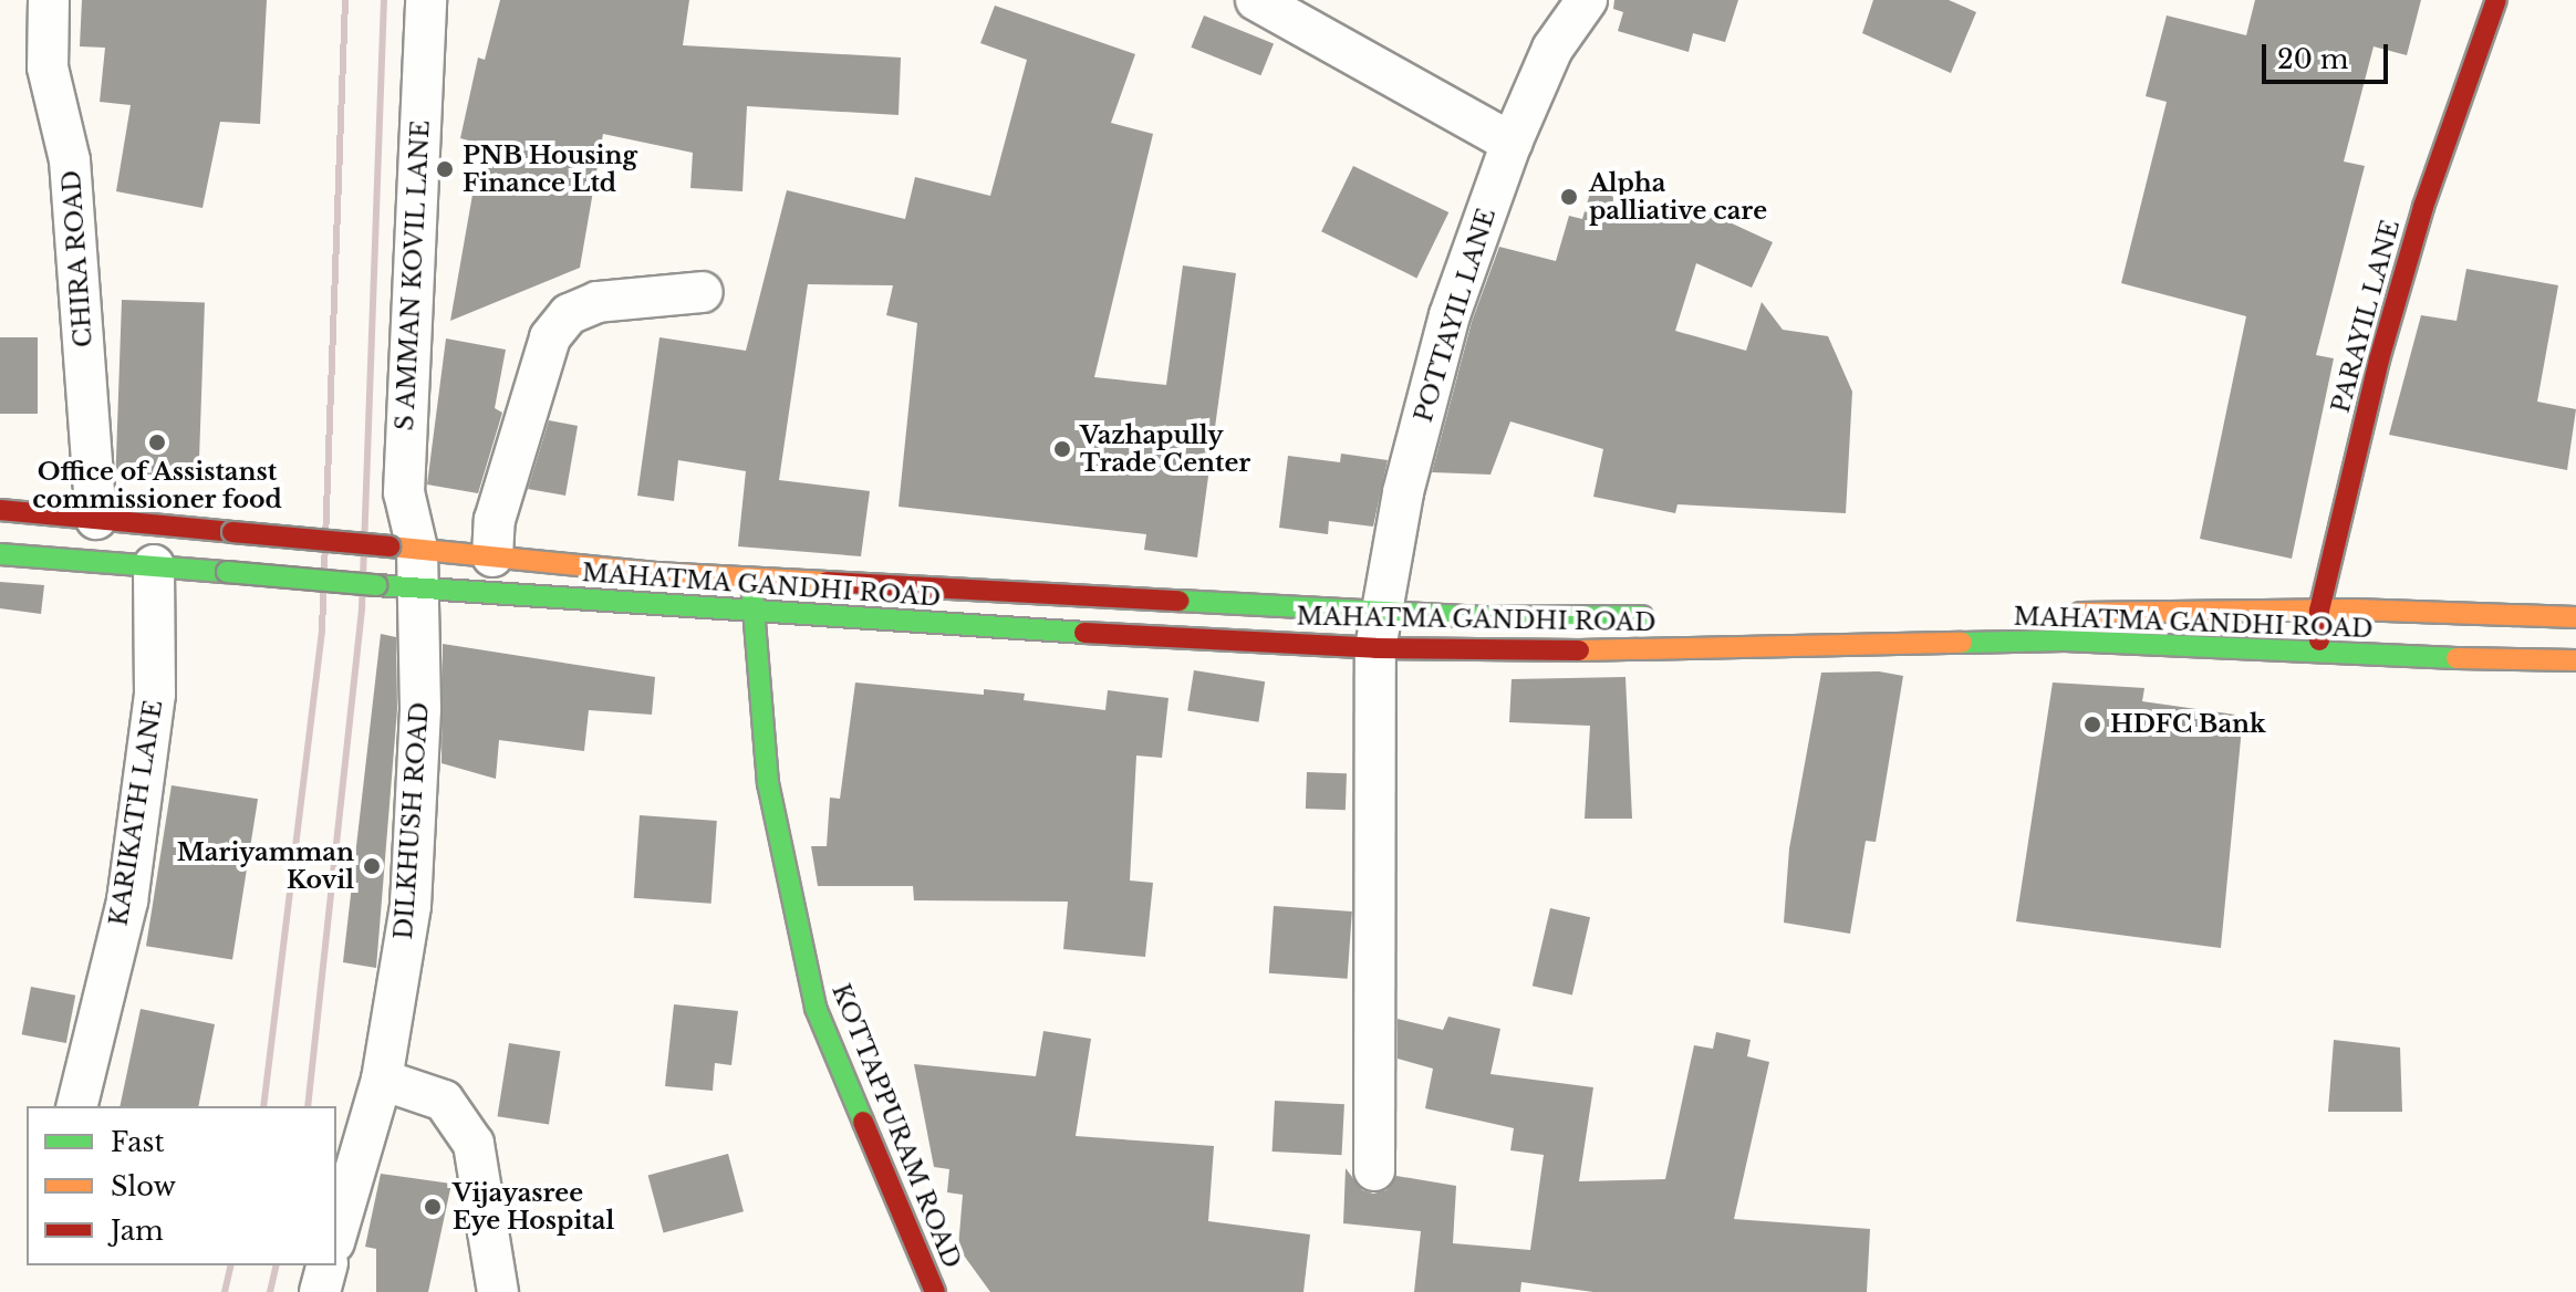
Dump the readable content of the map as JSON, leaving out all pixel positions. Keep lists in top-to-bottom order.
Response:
{
  "streets": {
    "main road": ["PARAYIL LANE", "MAHATMA GANDHI ROAD", "KOTTAPPURAM ROAD"],
    "street": [
      "CHIRA ROAD",
      "S AMMAN KOVIL LANE",
      "POTTAYIL LANE",
      "KARIKATH LANE",
      "DILKHUSH ROAD"
    ]
  },
  "crossings": [
    ["S AMMAN KOVIL LANE", "MAHATMA GANDHI ROAD"],
    ["S AMMAN KOVIL LANE", "DILKHUSH ROAD"],
    ["POTTAYIL LANE", "MAHATMA GANDHI ROAD"],
    ["PARAYIL LANE", "MAHATMA GANDHI ROAD"],
    ["MAHATMA GANDHI ROAD", "KARIKATH LANE"],
    ["MAHATMA GANDHI ROAD", "DILKHUSH ROAD"],
    ["MAHATMA GANDHI ROAD", "KOTTAPPURAM ROAD"]
  ],
  "places": [
    "PNB Housing Finance Ltd",
    "Alpha palliative care",
    "Office of Assistanst commissioner food",
    "Vazhapully Trade Center",
    "HDFC Bank",
    "Mariyamman Kovil",
    "Vijayasree Eye Hospital"
  ],
  "legend": ["Fast", "Slow", "Jam"],
  "scale_bar": "20 m"
}
